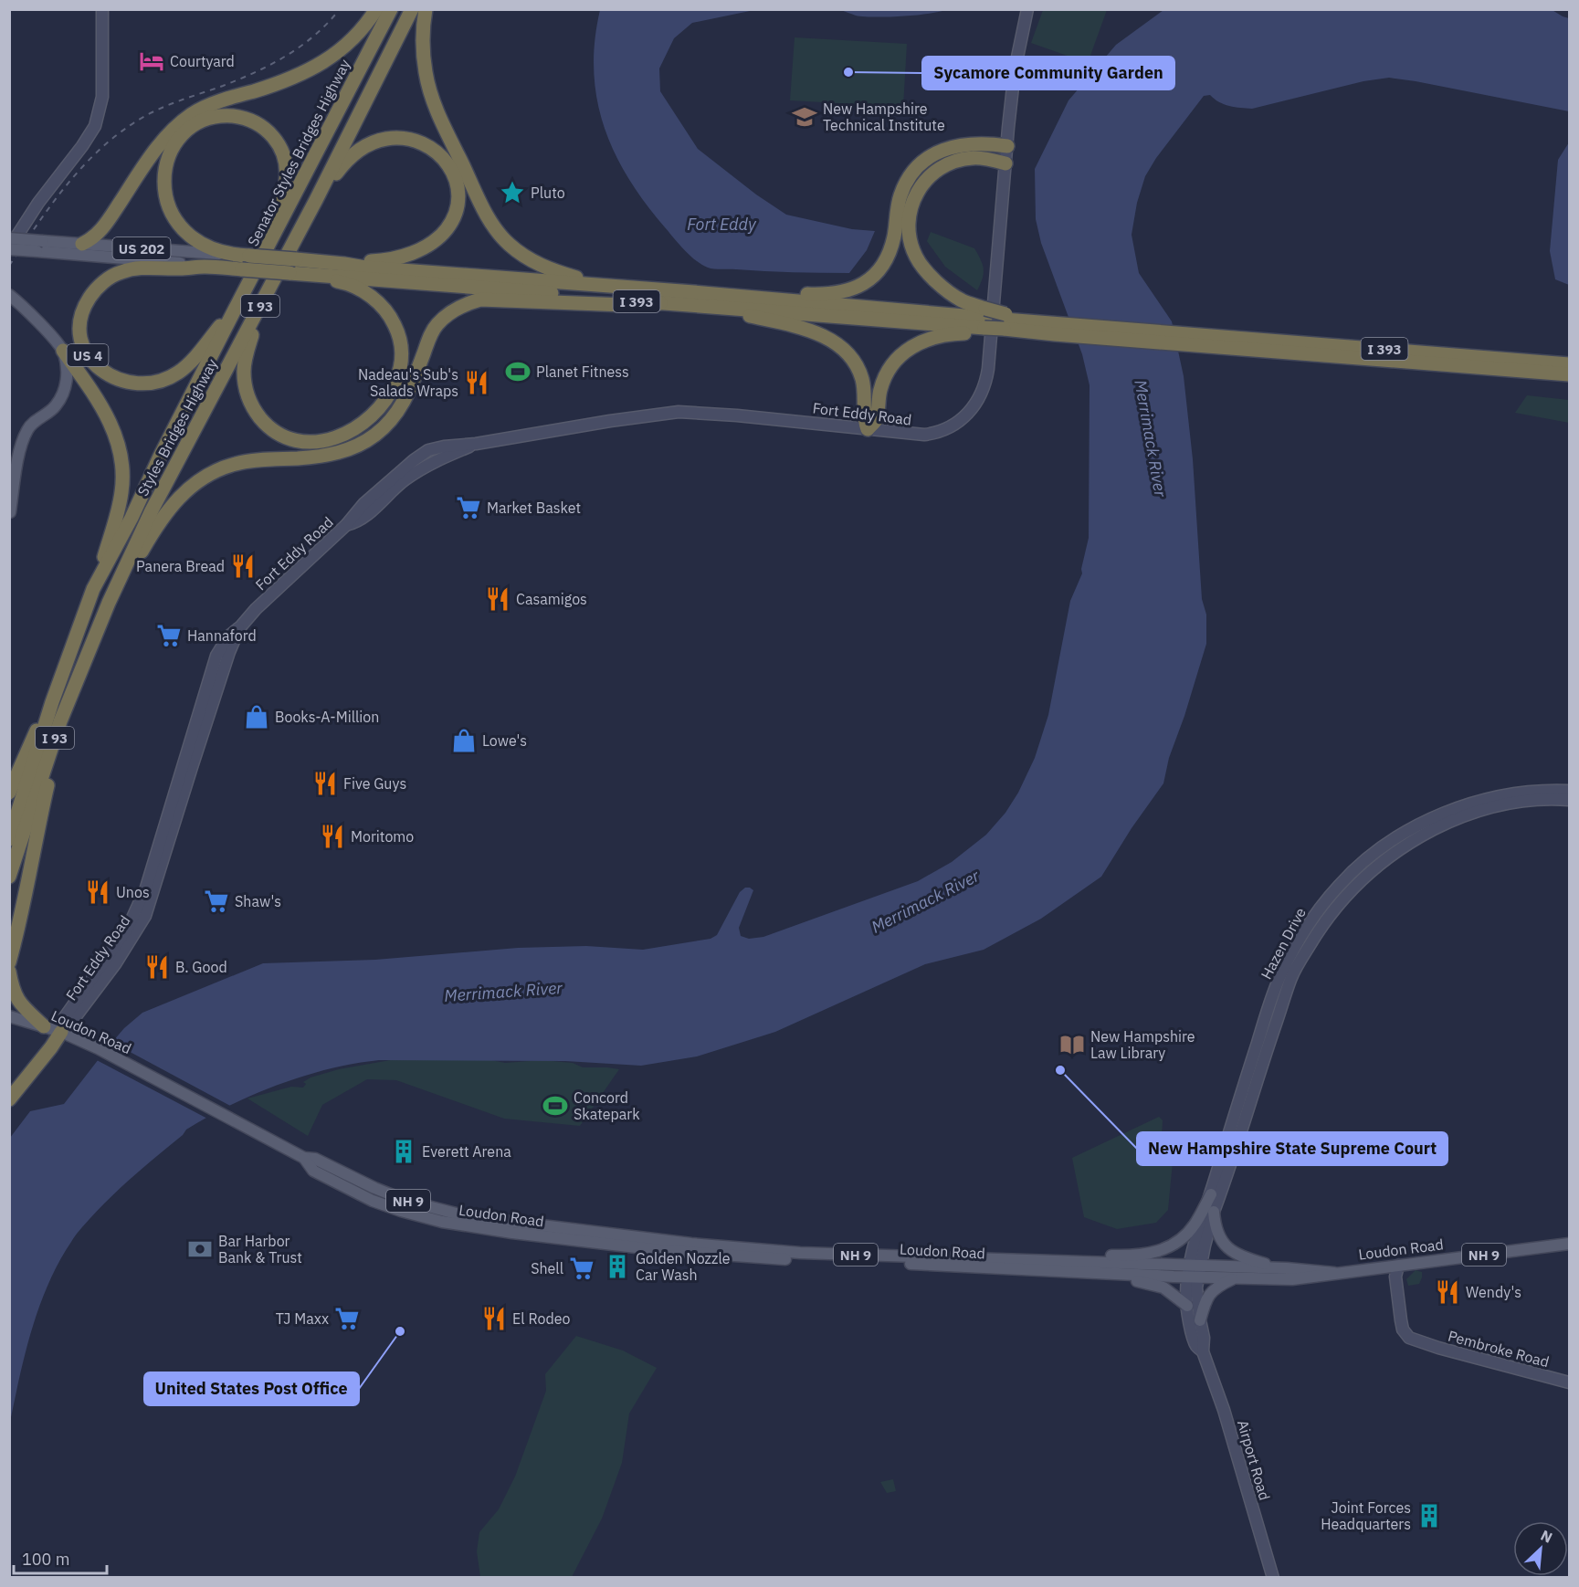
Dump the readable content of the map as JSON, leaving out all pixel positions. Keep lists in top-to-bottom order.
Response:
{
  "streets": {
    "highway": [
      "Senator Styles Bridges Highway",
      "I 393",
      "I 93",
      "US 4",
      "Styles Bridges Highway"
    ],
    "main road": ["US 202", "Loudon Road", "NH 9"],
    "street": [
      "Fort Eddy Road",
      "Hazen Drive",
      "Pembroke Road",
      "Airport Road"
    ]
  },
  "crossings": [
    ["Senator Styles Bridges Highway", "US 202"],
    ["Senator Styles Bridges Highway", "I 393"],
    ["Senator Styles Bridges Highway", "US 4"],
    ["Senator Styles Bridges Highway", "Styles Bridges Highway"],
    ["US 202", "I 393"],
    ["US 202", "US 4"],
    ["I 393", "US 4"],
    ["US 4", "Styles Bridges Highway"],
    ["Fort Eddy Road", "Loudon Road"],
    ["Hazen Drive", "Loudon Road"],
    ["Hazen Drive", "Airport Road"],
    ["Loudon Road", "Pembroke Road"],
    ["Loudon Road", "Airport Road"]
  ],
  "water": ["Fort Eddy", "Merrimack River"],
  "places": {
    "hotel": ["Courtyard"],
    "other": ["Sycamore Community Garden", "New Hampshire State Supreme Court", "United States Post Office"],
    "school or university": ["New Hampshire Technical Institute"],
    "place": ["Pluto"],
    "sports": ["Planet Fitness", "Concord Skatepark"],
    "restaurant": [
      "Nadeau's Sub's Salads Wraps",
      "Panera Bread",
      "Casamigos",
      "Five Guys",
      "Moritomo",
      "Unos",
      "B. Good",
      "Wendy's",
      "El Rodeo"
    ],
    "supermarket": [
      "Market Basket",
      "Hannaford",
      "Shaw's",
      "Shell",
      "TJ Maxx"
    ],
    "shop": ["Books-A-Million", "Lowe's"],
    "library": ["New Hampshire Law Library"],
    "building": ["Everett Arena", "Golden Nozzle Car Wash", "Joint Forces Headquarters"],
    "bank": ["Bar Harbor Bank & Trust"]
  },
  "scale_bar": "100 m",
  "north": "top right"
}
